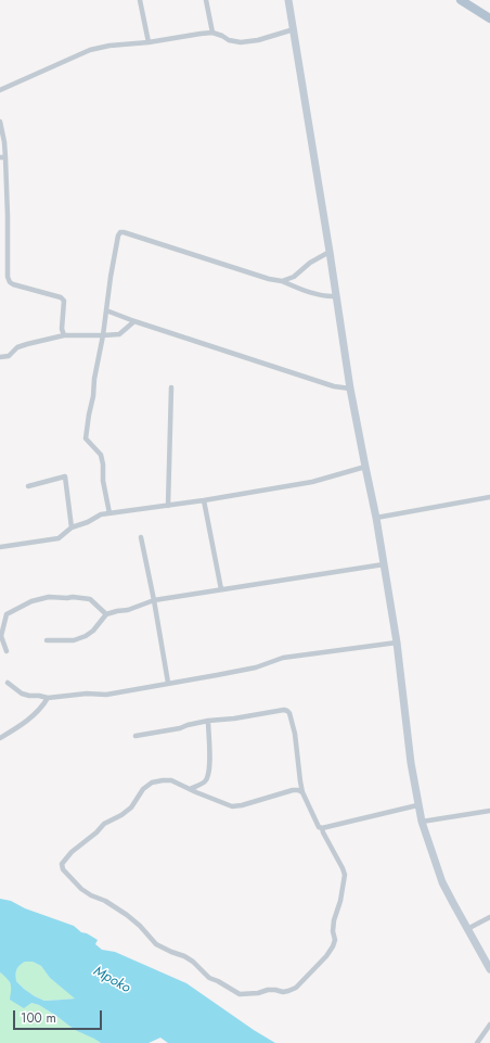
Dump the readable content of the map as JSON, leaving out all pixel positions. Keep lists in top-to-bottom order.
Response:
{
  "water": ["Mpoko"],
  "scale_bar": "100 m"
}
